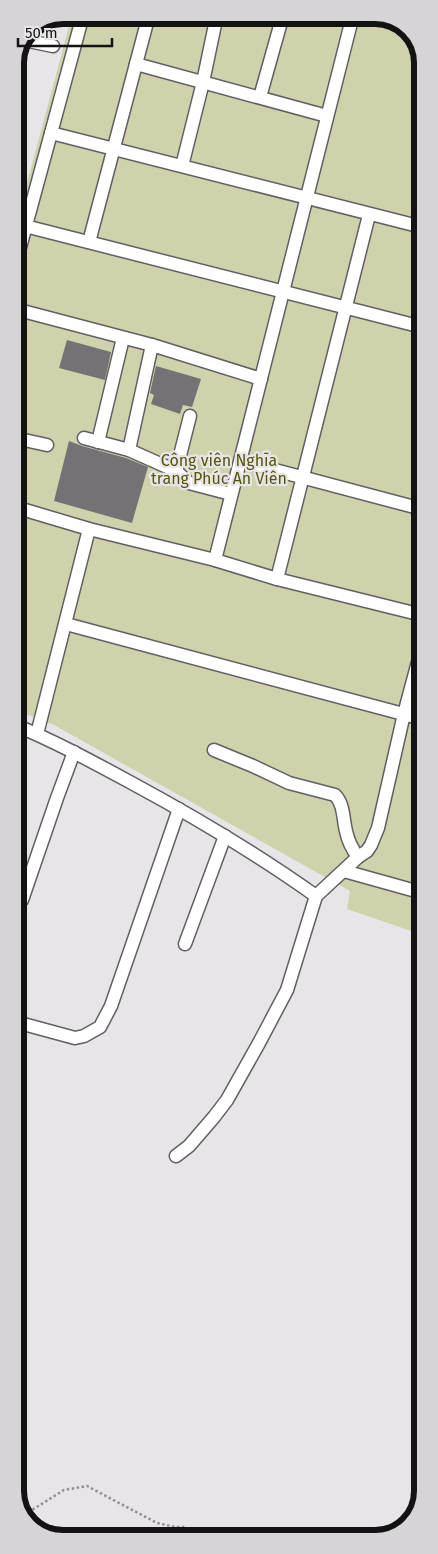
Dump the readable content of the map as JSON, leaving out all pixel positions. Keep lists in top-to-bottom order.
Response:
{
  "parks": ["Công viên Nghĩa trang Phúc An Viên"],
  "scale_bar": "50 m"
}
